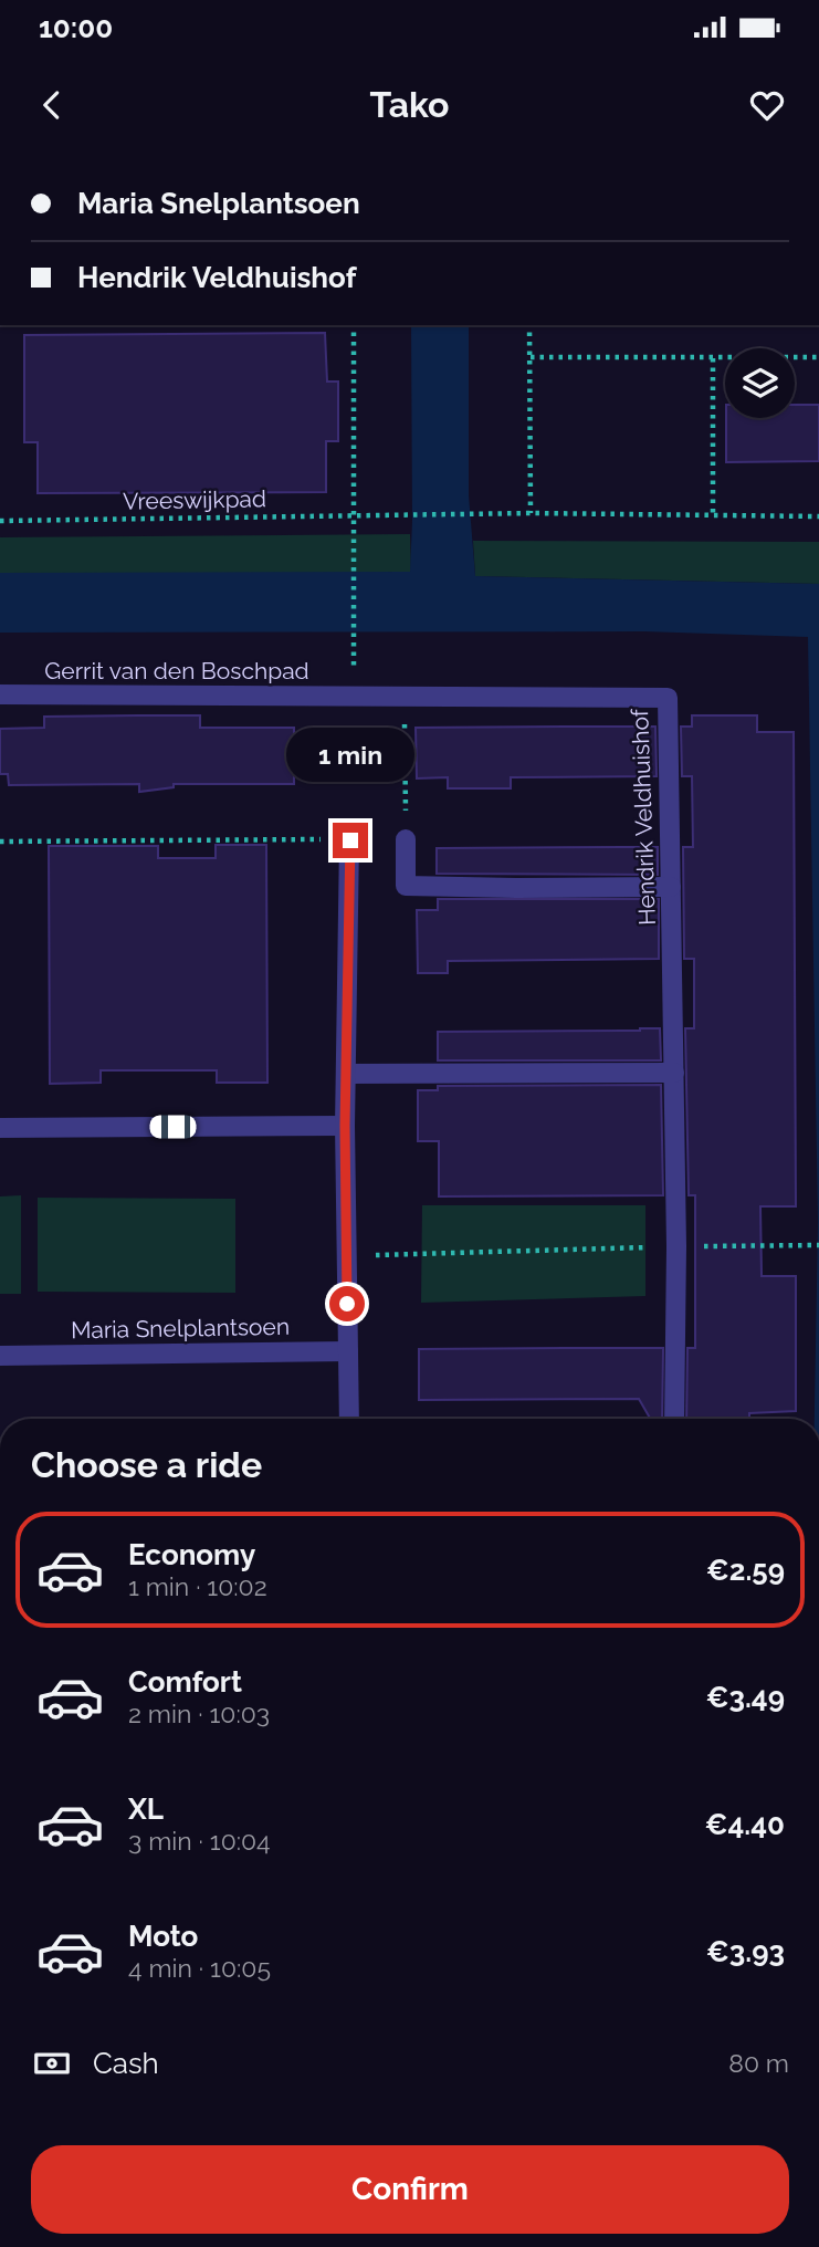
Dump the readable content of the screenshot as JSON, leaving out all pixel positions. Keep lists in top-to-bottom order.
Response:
{
  "streets": {
    "street": ["Gerrit van den Boschpad", "Hendrik Veldhuishof", "Maria Snelplantsoen"],
    "path": ["Vreeswijkpad"]
  },
  "crossings": [
    ["Gerrit van den Boschpad", "Hendrik Veldhuishof"]
  ],
  "page": {
    "status": "10:00",
    "header": "Tako",
    "banner": ["Maria Snelplantsoen", "Hendrik Veldhuishof"],
    "bubble": "1 min",
    "heading": "Choose a ride",
    "list": [
      {
        "name": "Economy",
        "note": "1 min · 10:02",
        "value": "€2.59"
      },
      {
        "name": "Comfort",
        "note": "2 min · 10:03",
        "value": "€3.49"
      },
      {
        "name": "XL",
        "note": "3 min · 10:04",
        "value": "€4.40"
      },
      {
        "name": "Moto",
        "note": "4 min · 10:05",
        "value": "€3.93"
      }
    ],
    "pay": ["Cash", "80 m"],
    "buttons": "Confirm"
  }
}
